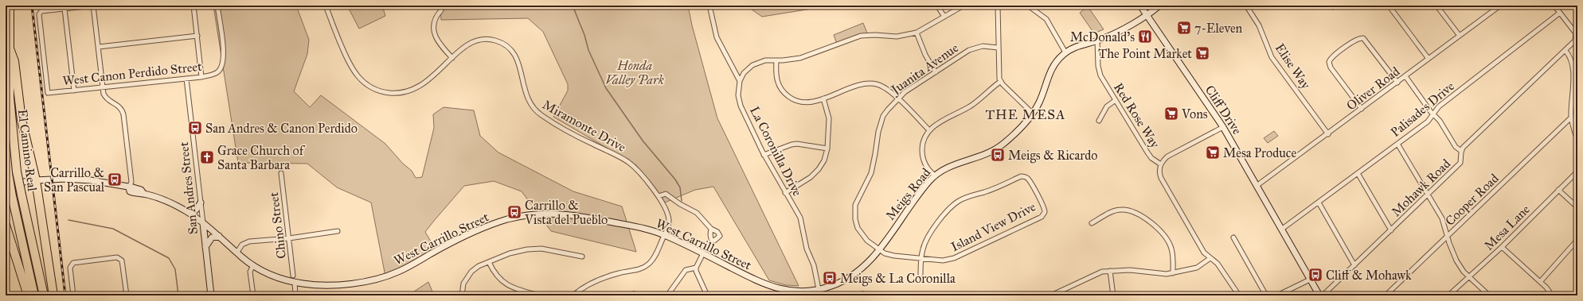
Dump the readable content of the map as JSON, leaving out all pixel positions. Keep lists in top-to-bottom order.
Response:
{
  "streets": {
    "highway": ["El Camino Real"],
    "main road": [
      "Cliff Drive",
      "San Andres Street",
      "Meigs Road",
      "West Carrillo Street"
    ],
    "street": [
      "Elise Way",
      "Juanita Avenue",
      "West Canon Perdido Street",
      "Oliver Road",
      "Palisades Drive",
      "Red Rose Way",
      "Miramonte Drive",
      "La Coronilla Drive",
      "Mohawk Road",
      "Cooper Road",
      "Chino Street",
      "Island View Drive",
      "Mesa Lane"
    ]
  },
  "crossings": [
    ["Elise Way", "Oliver Road"],
    ["Juanita Avenue", "Meigs Road"],
    ["Juanita Avenue", "Island View Drive"],
    ["West Canon Perdido Street", "San Andres Street"],
    ["Oliver Road", "Cliff Drive"],
    ["Palisades Drive", "Cliff Drive"],
    ["Palisades Drive", "Mohawk Road"],
    ["Cliff Drive", "Meigs Road"],
    ["Red Rose Way", "Meigs Road"],
    ["Miramonte Drive", "West Carrillo Street"],
    ["La Coronilla Drive", "Meigs Road"],
    ["La Coronilla Drive", "West Carrillo Street"],
    ["San Andres Street", "West Carrillo Street"],
    ["Meigs Road", "Island View Drive"],
    ["Meigs Road", "West Carrillo Street"]
  ],
  "districts": ["THE MESA"],
  "parks": ["Honda Valley Park"],
  "places": {
    "supermarket": [
      "7-Eleven",
      "The Point Market",
      "Vons",
      "Mesa Produce"
    ],
    "restaurant": ["McDonald's"],
    "bus stop": [
      "San Andres & Canon Perdido",
      "Meigs & Ricardo",
      "Carrillo & San Pascual",
      "Carrillo & Vista del Pueblo",
      "Cliff & Mohawk",
      "Meigs & La Coronilla"
    ],
    "church": ["Grace Church of Santa Barbara"]
  }
}
